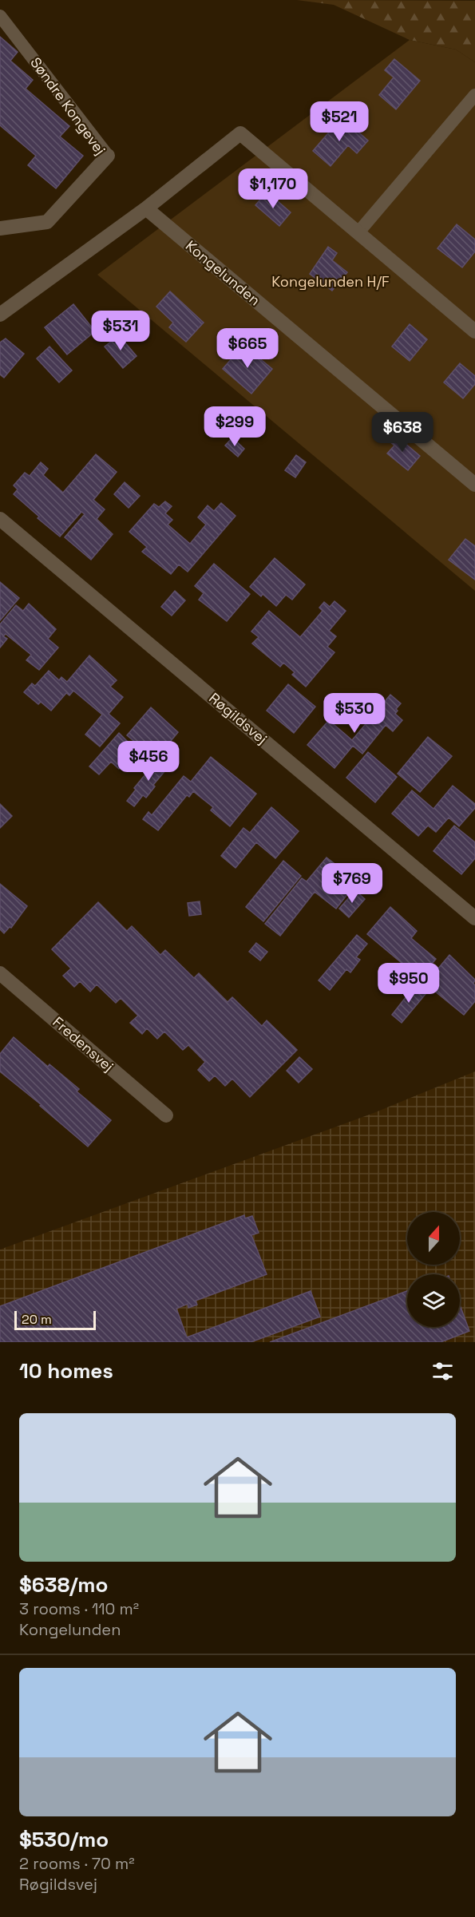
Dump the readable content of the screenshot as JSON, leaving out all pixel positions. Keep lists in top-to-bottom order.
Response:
{
  "streets": {
    "street": [
      "Søndre Kongevej",
      "Kongelunden",
      "Røgildsvej",
      "Fredensvej"
    ]
  },
  "parks": ["Kongelunden H/F"],
  "scale_bar": "20 m",
  "north": "top",
  "page": {
    "price": [
      "$521",
      "$1,170",
      "$531",
      "$665",
      "$299",
      "$638",
      "$530",
      "$456",
      "$769",
      "$950"
    ],
    "scale": "20 m",
    "heading": "10 homes",
    "list": [
      {
        "name": "$638/mo",
        "note": "3 rooms · 110 m² · Kongelunden"
      },
      {
        "name": "$530/mo",
        "note": "2 rooms · 70 m² · Røgildsvej"
      }
    ]
  }
}
